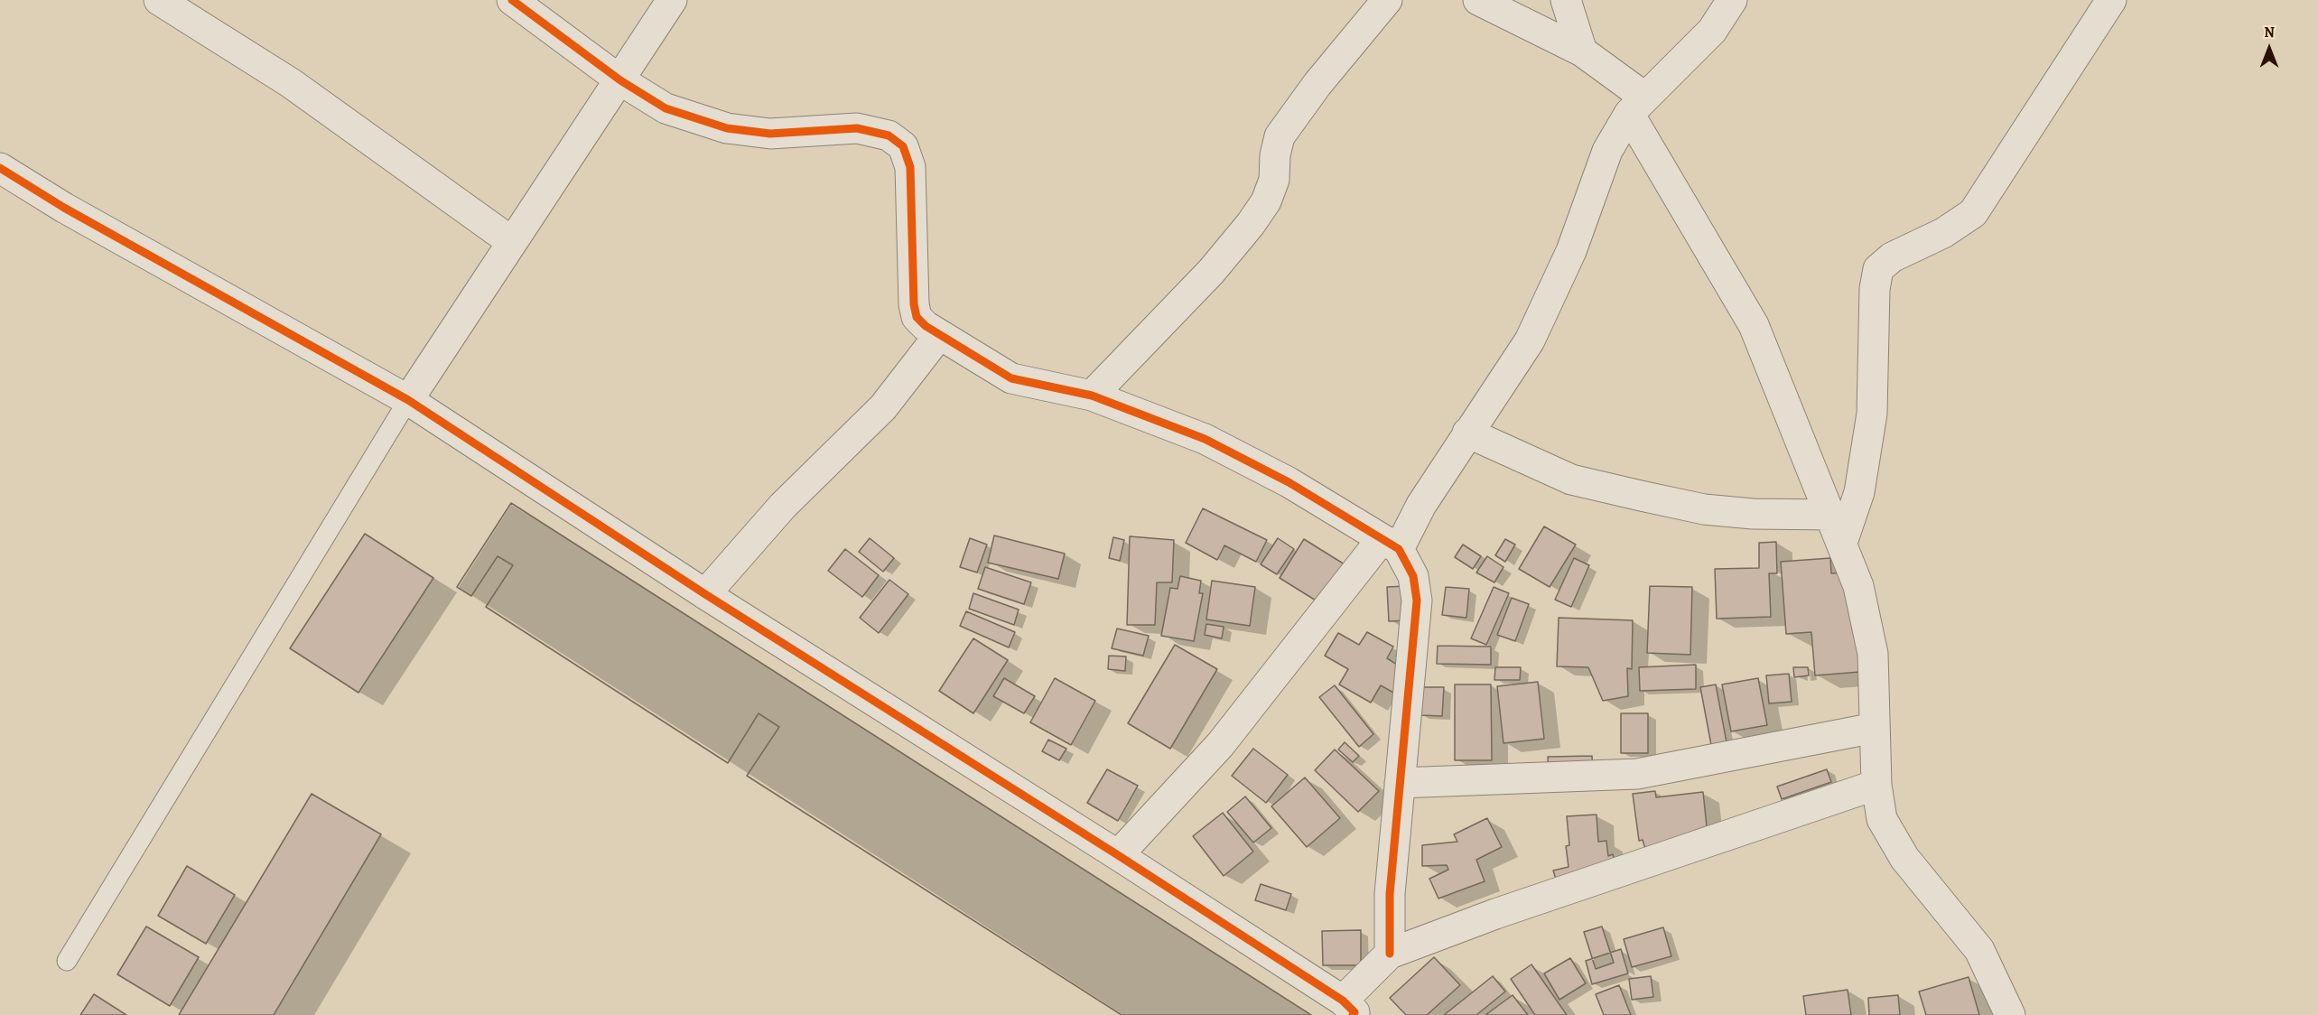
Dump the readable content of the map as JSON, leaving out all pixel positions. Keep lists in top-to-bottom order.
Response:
{
  "north": "top"
}
